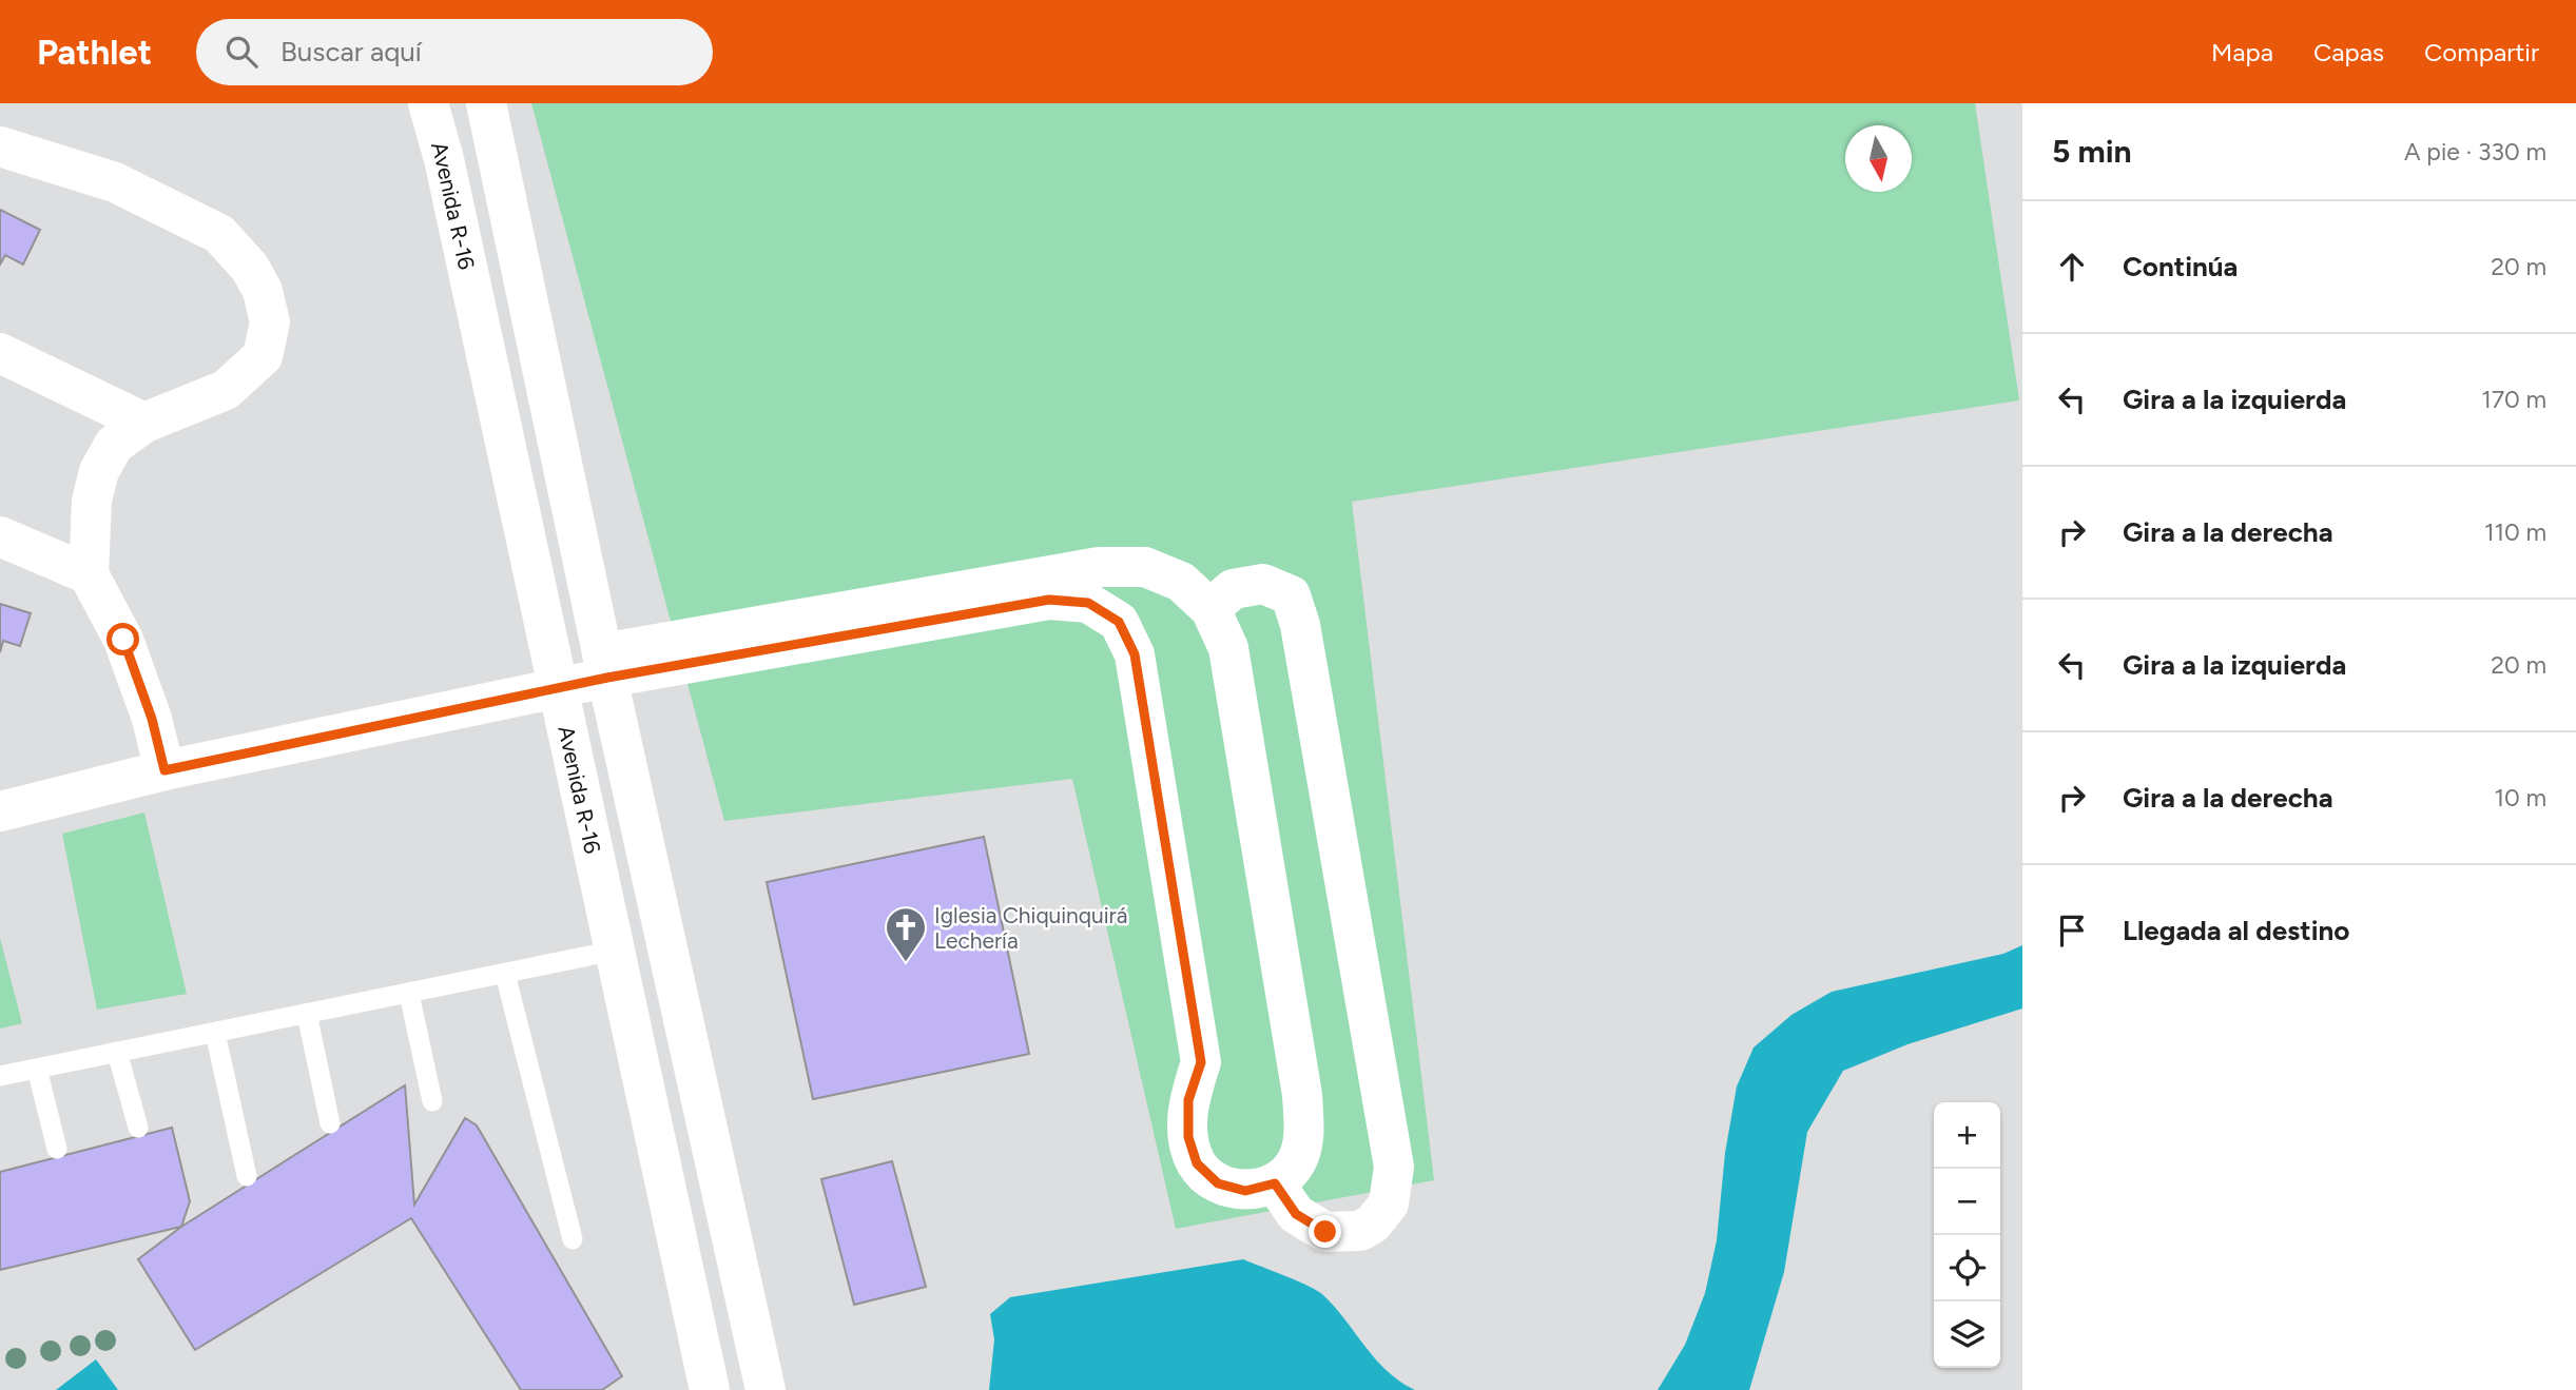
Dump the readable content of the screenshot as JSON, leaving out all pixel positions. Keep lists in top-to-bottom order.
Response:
{
  "streets": {
    "street": ["Avenida R-16"]
  },
  "places": {
    "church": ["Iglesia Chiquinquirá Lechería"]
  },
  "north": "bottom",
  "page": {
    "header": "Pathlet",
    "search": "Buscar aquí",
    "nav": ["Mapa", "Capas", "Compartir"],
    "heading": ["5 min", "A pie · 330 m"],
    "list": [
      ["Continúa", "20 m"],
      ["Gira a la izquierda", "170 m"],
      ["Gira a la derecha", "110 m"],
      ["Gira a la izquierda", "20 m"],
      ["Gira a la derecha", "10 m"],
      "Llegada al destino"
    ],
    "map_buttons": ["+", "−"]
  }
}
